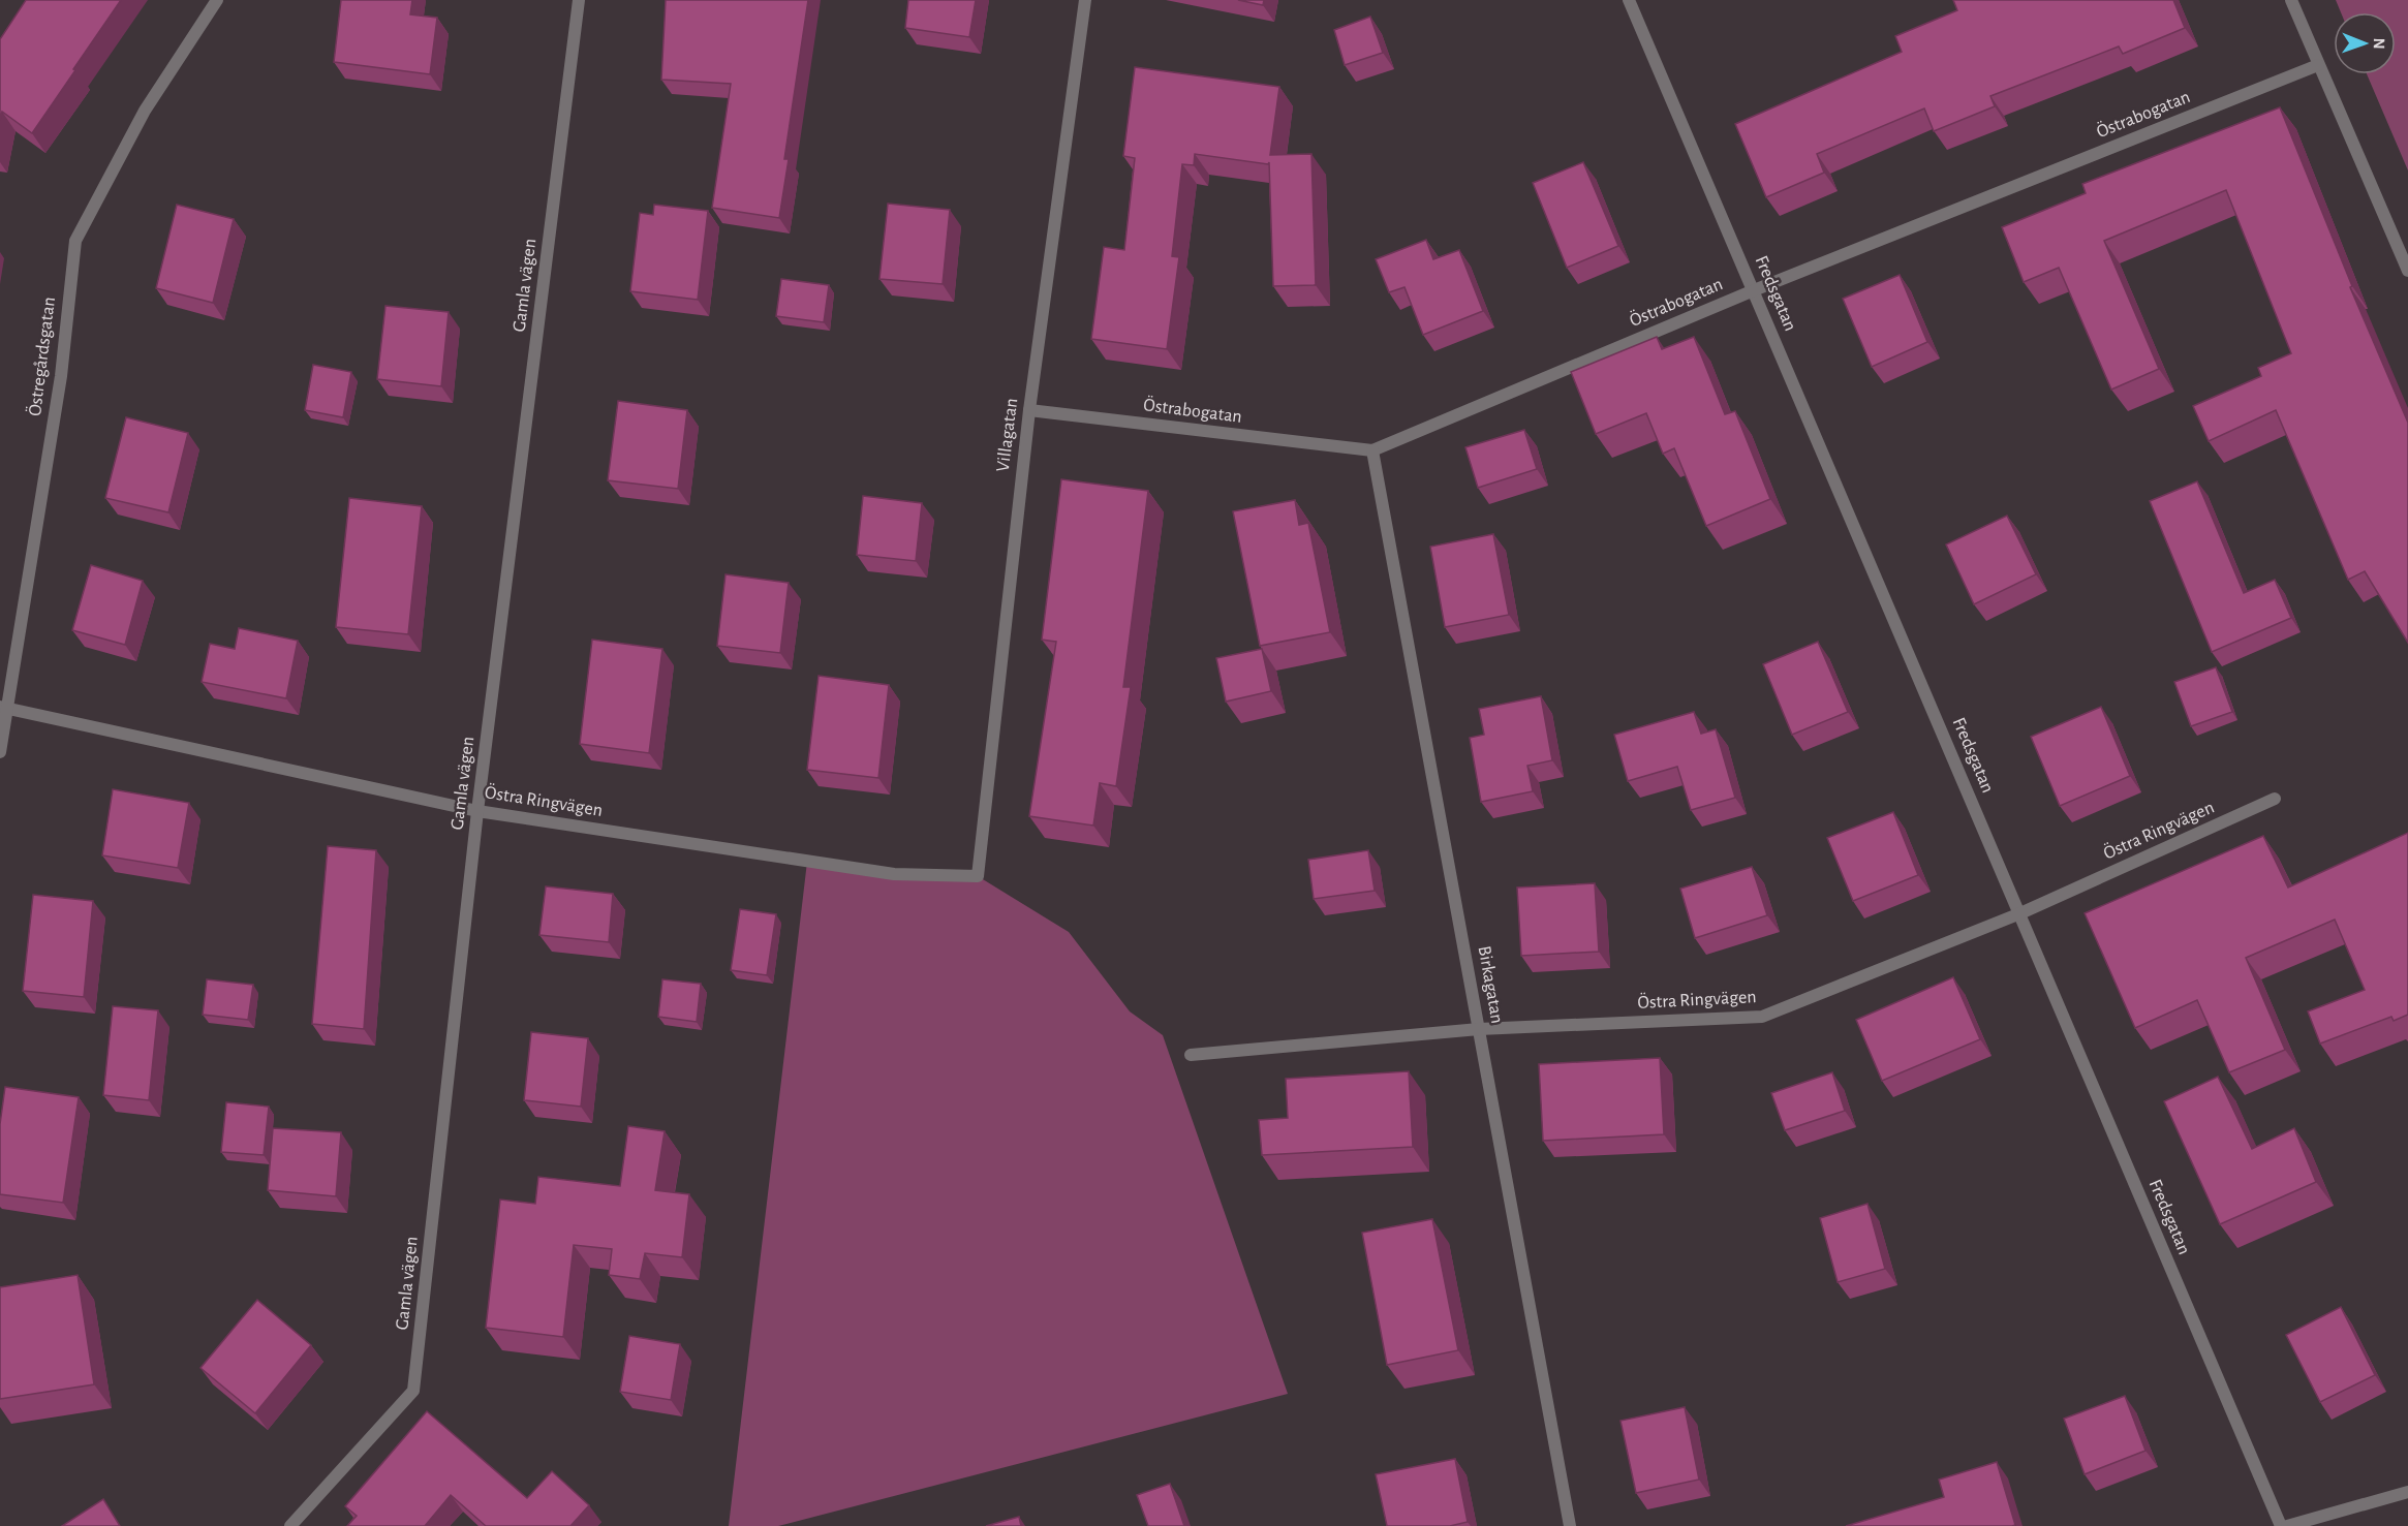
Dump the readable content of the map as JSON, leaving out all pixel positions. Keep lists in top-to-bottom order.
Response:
{
  "streets": {
    "street": [
      "Östrabogatan",
      "Gamla vägen",
      "Fredsgatan",
      "Östregårdsgatan",
      "Villagatan",
      "Östra Ringvägen",
      "Birkagatan"
    ]
  },
  "crossings": [
    ["Östrabogatan", "Fredsgatan"],
    ["Östrabogatan", "Villagatan"],
    ["Östrabogatan", "Birkagatan"],
    ["Gamla vägen", "Östra Ringvägen"],
    ["Fredsgatan", "Östra Ringvägen"],
    ["Östregårdsgatan", "Östra Ringvägen"],
    ["Villagatan", "Östra Ringvägen"],
    ["Östra Ringvägen", "Birkagatan"]
  ],
  "north": "right"
}
